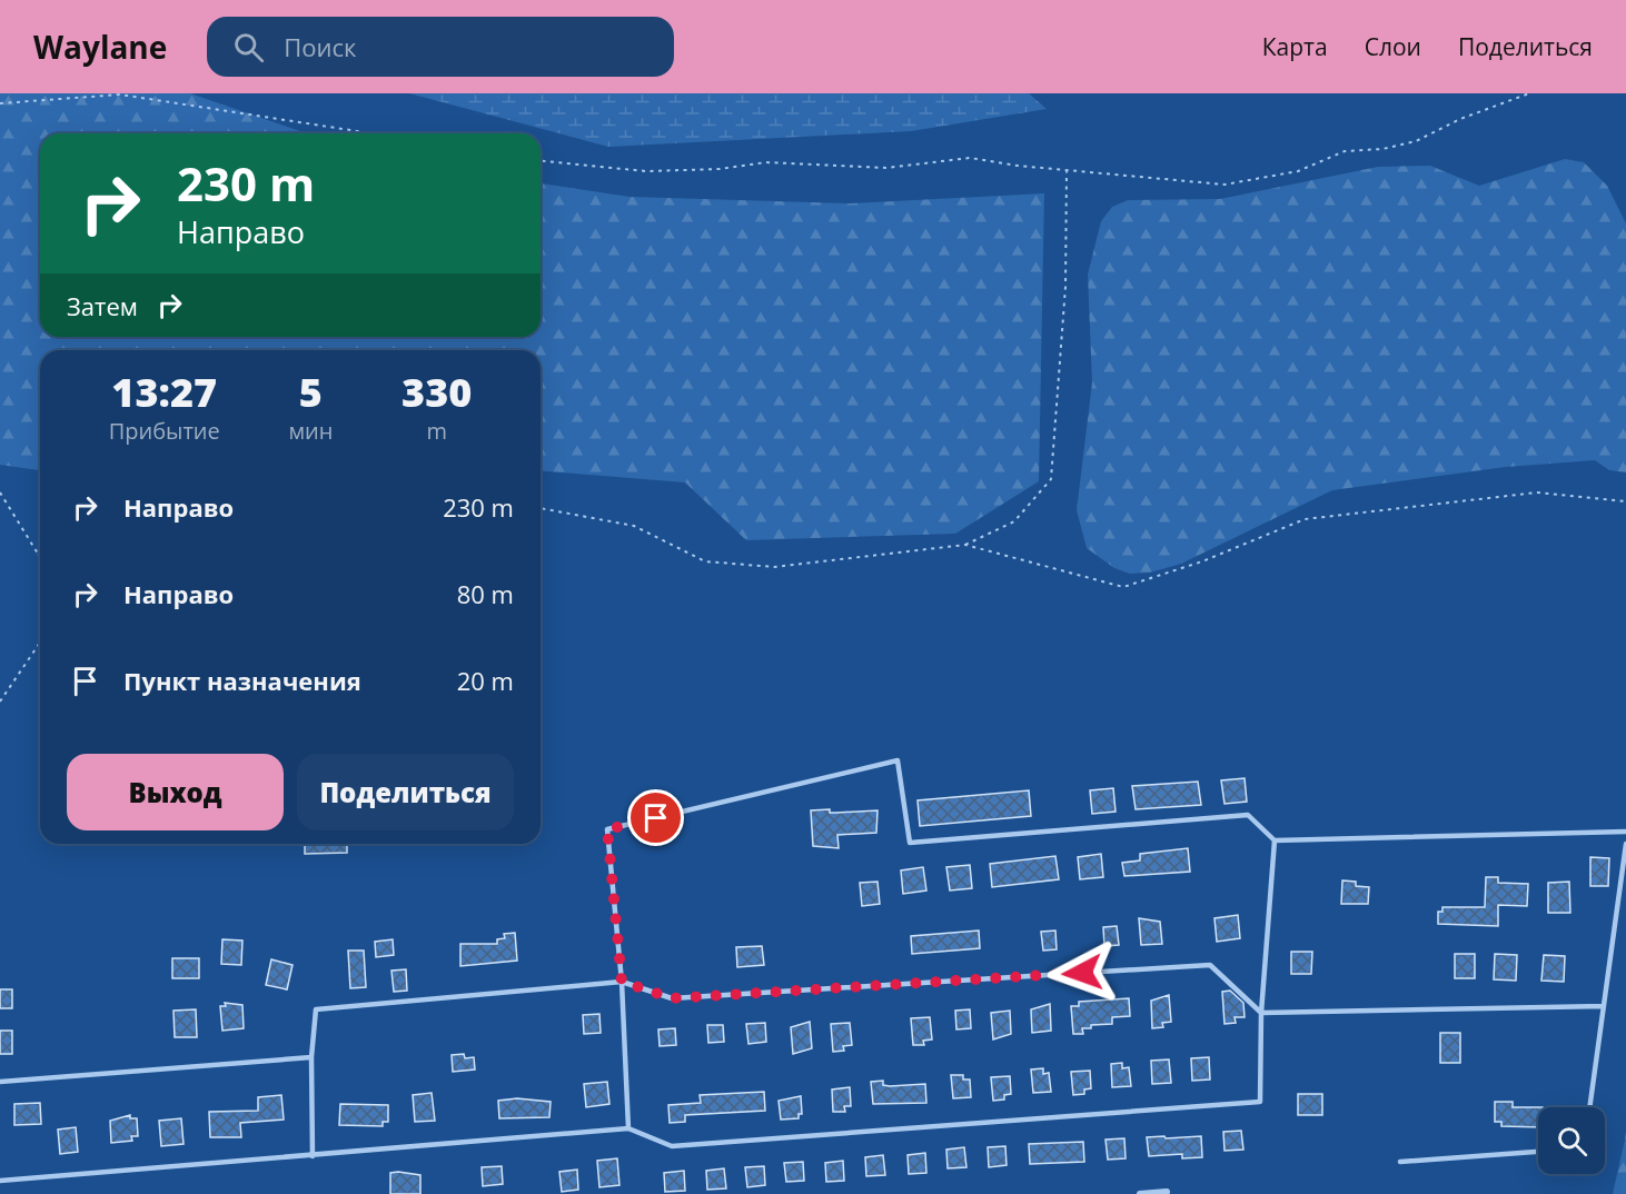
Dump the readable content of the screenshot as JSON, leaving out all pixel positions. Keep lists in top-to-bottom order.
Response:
{
  "page": {
    "header": "Waylane",
    "search": "Поиск",
    "nav": ["Карта", "Слои", "Поделиться"],
    "turn": ["230 m", "Направо"],
    "then": "Затем",
    "eta": [
      "13:27",
      "Прибытие",
      "5",
      "мин",
      "330",
      "m"
    ],
    "list": [
      {
        "name": "Направо",
        "value": "230 m"
      },
      {
        "name": "Направо",
        "value": "80 m"
      },
      {
        "name": "Пункт назначения",
        "value": "20 m"
      }
    ],
    "buttons": ["Выход", "Поделиться"]
  }
}
